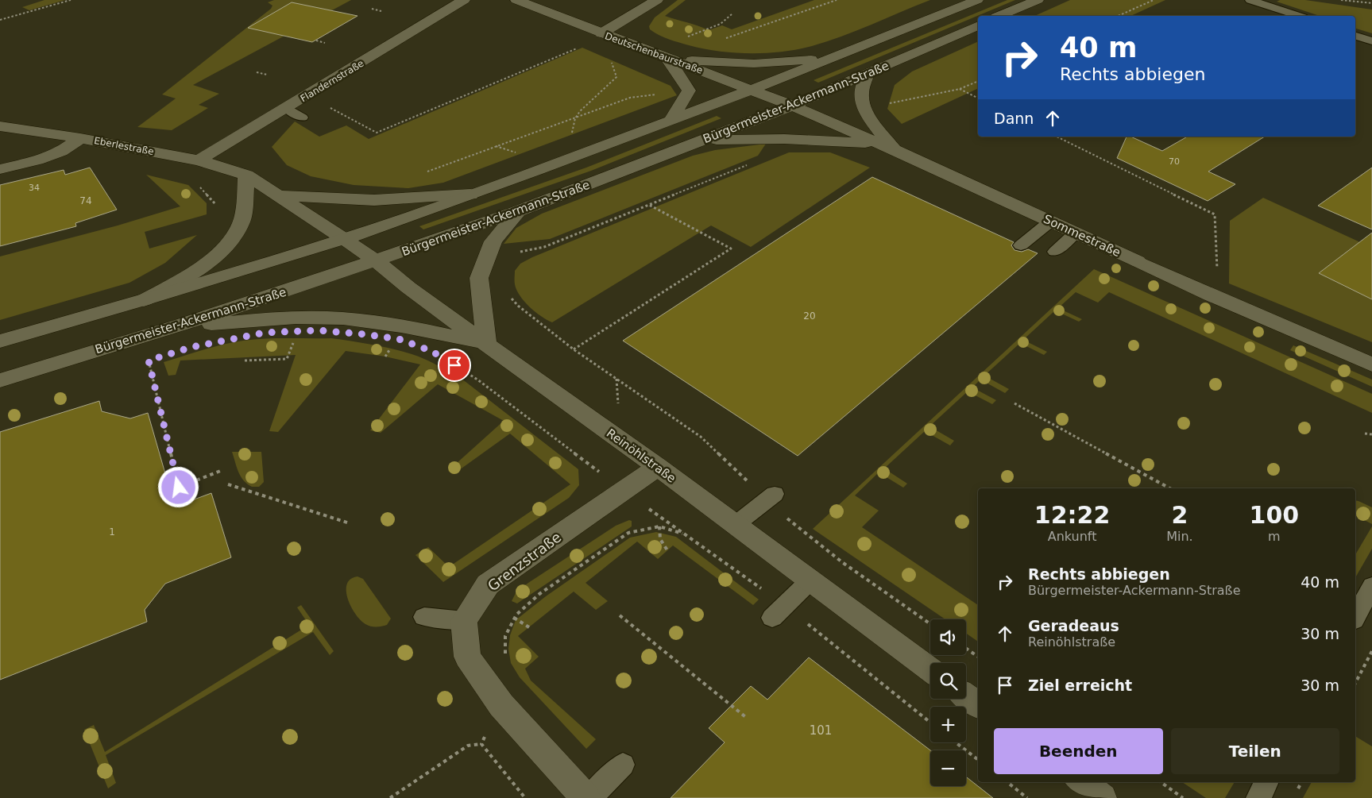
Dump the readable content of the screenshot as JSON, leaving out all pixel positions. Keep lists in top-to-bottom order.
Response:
{
  "streets": {
    "street": [
      "Deutschenbaurstraße",
      "Flandernstraße",
      "Bürgermeister-Ackermann-Straße",
      "Eberlestraße",
      "Sommestraße",
      "Reinöhlstraße",
      "Grenzstraße"
    ]
  },
  "crossings": [
    ["Deutschenbaurstraße", "Bürgermeister-Ackermann-Straße"],
    ["Deutschenbaurstraße", "Sommestraße"],
    ["Flandernstraße", "Eberlestraße"],
    ["Bürgermeister-Ackermann-Straße", "Sommestraße"],
    ["Bürgermeister-Ackermann-Straße", "Reinöhlstraße"],
    ["Eberlestraße", "Reinöhlstraße"],
    ["Reinöhlstraße", "Grenzstraße"]
  ],
  "house_numbers": [
    "70",
    "34",
    "74",
    "20",
    "1",
    "101"
  ],
  "page": {
    "turn": ["40 m", "Rechts abbiegen"],
    "then": "Dann",
    "eta": [
      "12:22",
      "Ankunft",
      "2",
      "Min.",
      "100",
      "m"
    ],
    "list": [
      {
        "name": "Rechts abbiegen",
        "note": "Bürgermeister-Ackermann-Straße",
        "value": "40 m"
      },
      {
        "name": "Geradeaus",
        "note": "Reinöhlstraße",
        "value": "30 m"
      },
      {
        "name": "Ziel erreicht",
        "value": "30 m"
      }
    ],
    "map_buttons": ["+", "−"],
    "buttons": ["Beenden", "Teilen"]
  }
}
